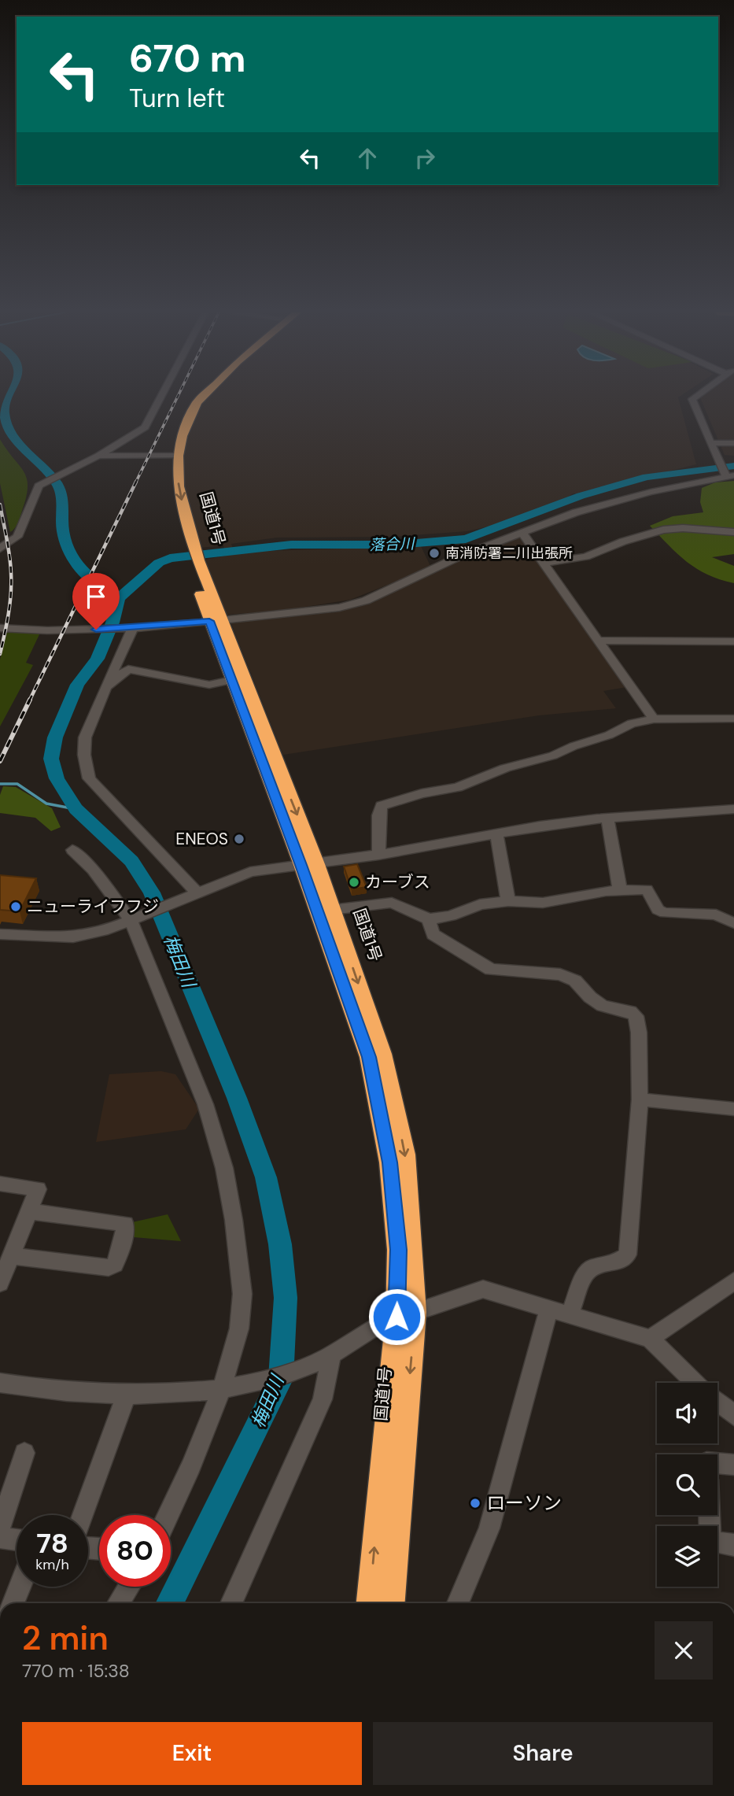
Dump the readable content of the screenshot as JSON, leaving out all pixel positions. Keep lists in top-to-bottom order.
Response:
{
  "streets": {
    "highway": ["国道1号"]
  },
  "water": ["落合川", "梅田川"],
  "places": [
    "南消防署二川出張所",
    "ENEOS",
    "カーブス",
    "ニューライフフジ",
    "ローソン"
  ],
  "page": {
    "turn": ["670 m", "Turn left"],
    "speed": "78 km/h",
    "limit": "80",
    "heading": ["2 min", "770 m · 15:38"],
    "buttons": ["Exit", "Share"]
  }
}
